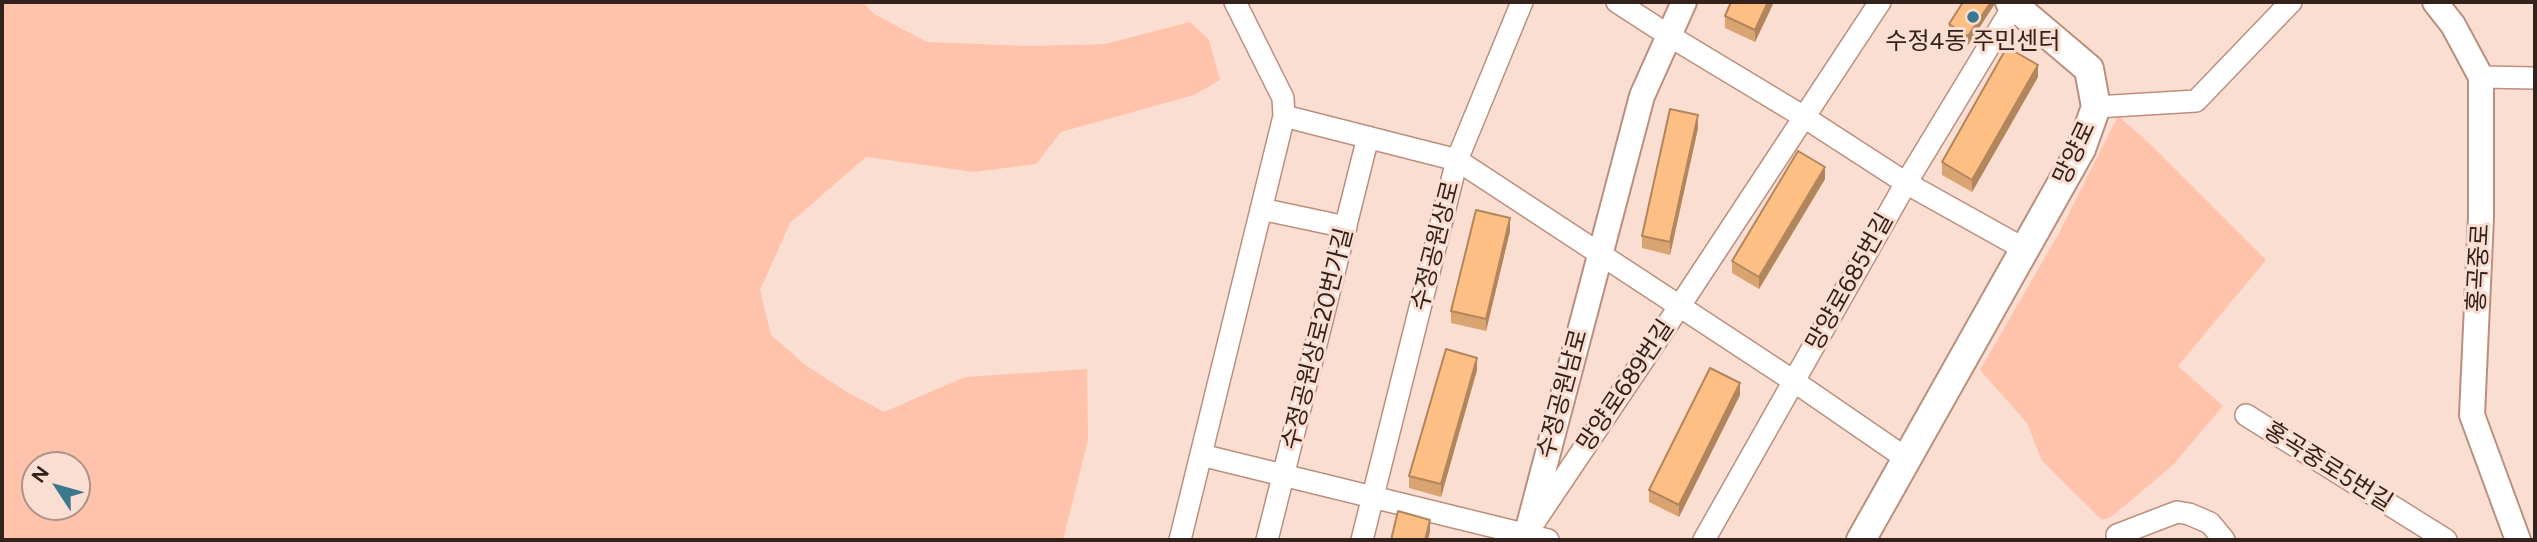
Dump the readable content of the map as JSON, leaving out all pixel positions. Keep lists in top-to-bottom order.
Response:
{
  "streets": {
    "main road": ["망양로"],
    "street": [
      "수정공원상로",
      "홍곡중로",
      "망양로685번길",
      "수정공원상로20번가길",
      "망양로689번길",
      "수정공원남로",
      "홍곡중로5번길"
    ]
  },
  "crossings": [
    ["망양로", "망양로685번길"],
    ["망양로685번길", "망양로689번길"],
    ["망양로689번길", "수정공원남로"]
  ],
  "places": ["수정4동 주민센터"],
  "north": "top left"
}
